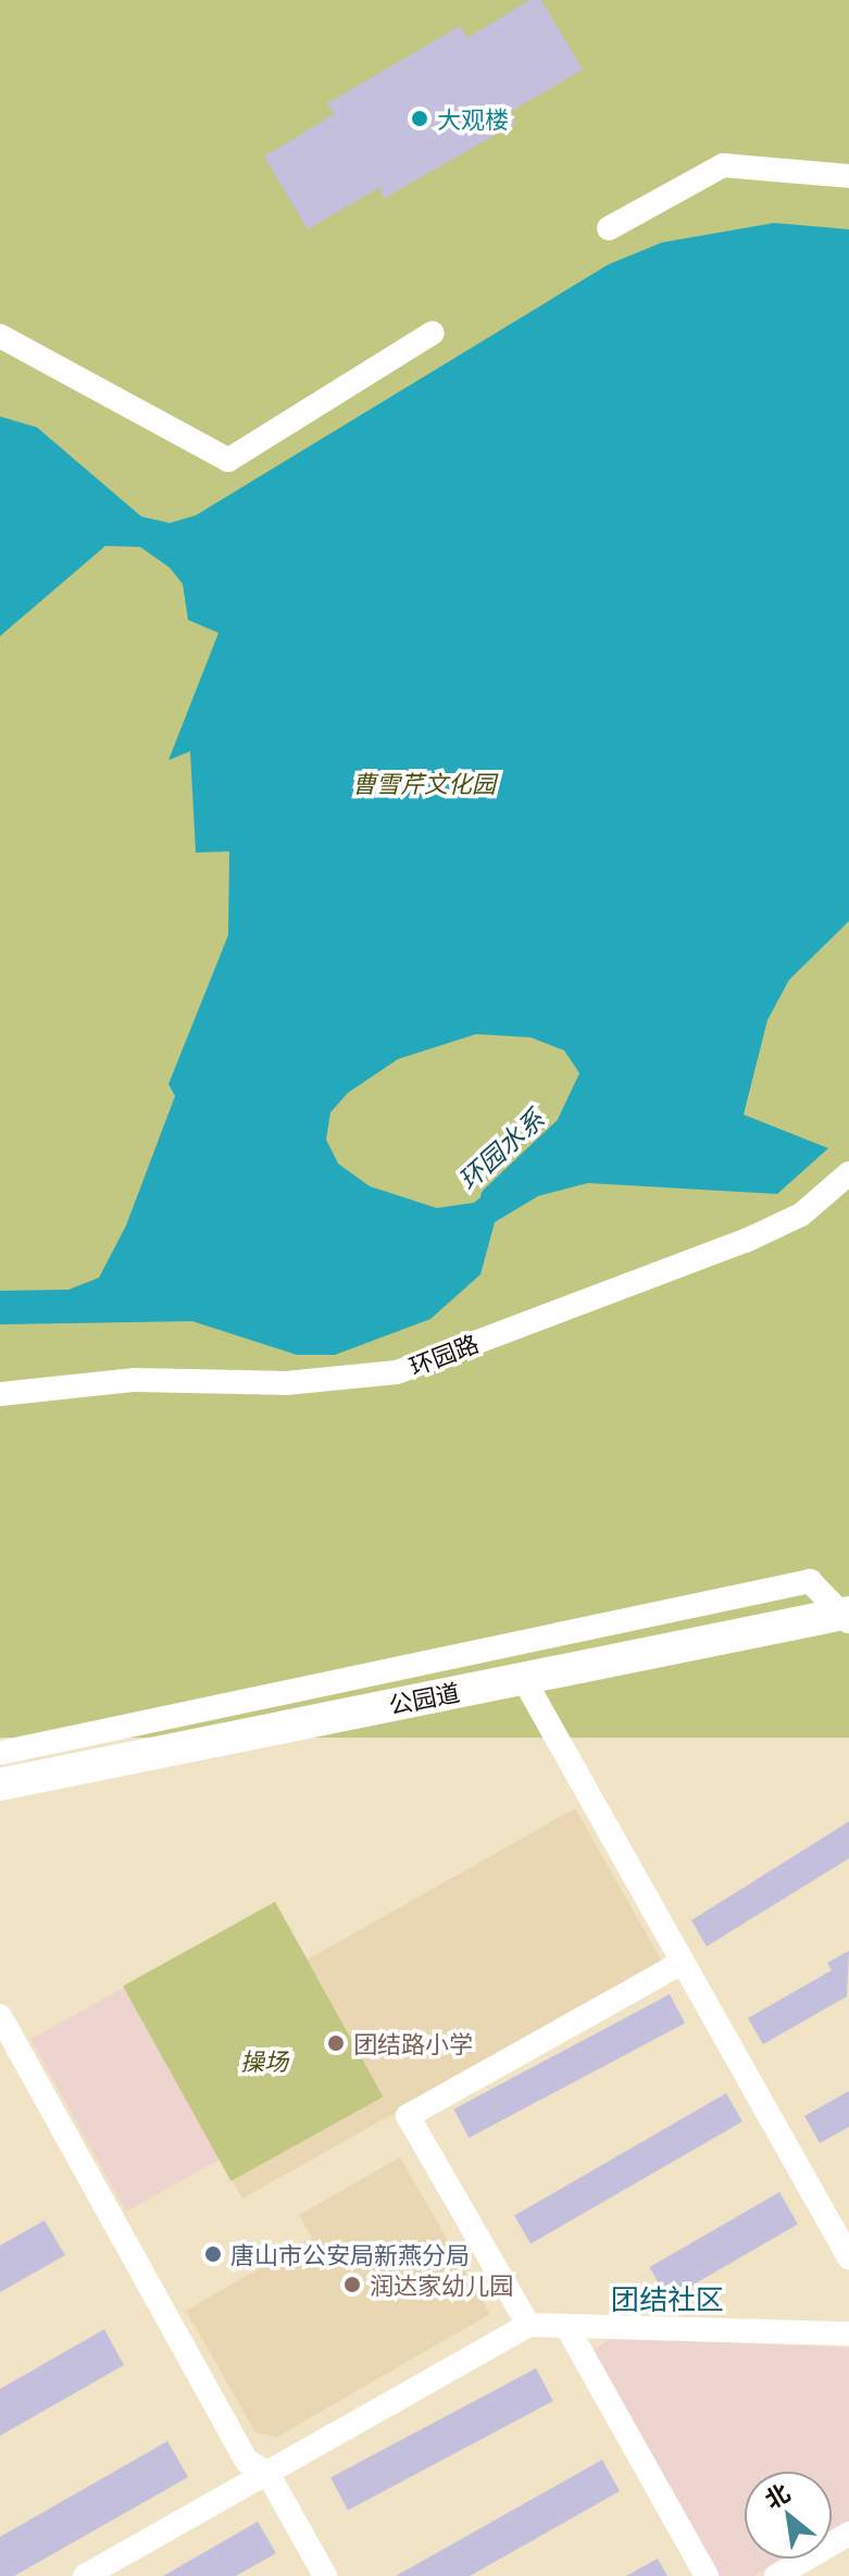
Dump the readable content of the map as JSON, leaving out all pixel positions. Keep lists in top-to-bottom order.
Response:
{
  "streets": {
    "main road": ["公园道"],
    "street": ["环园路"]
  },
  "districts": ["团结社区"],
  "water": ["环园水系"],
  "parks": ["曹雪芹文化园", "操场"],
  "places": [
    "大观楼",
    "团结路小学",
    "唐山市公安局新燕分局",
    "润达家幼儿园"
  ],
  "north": "top left"
}
